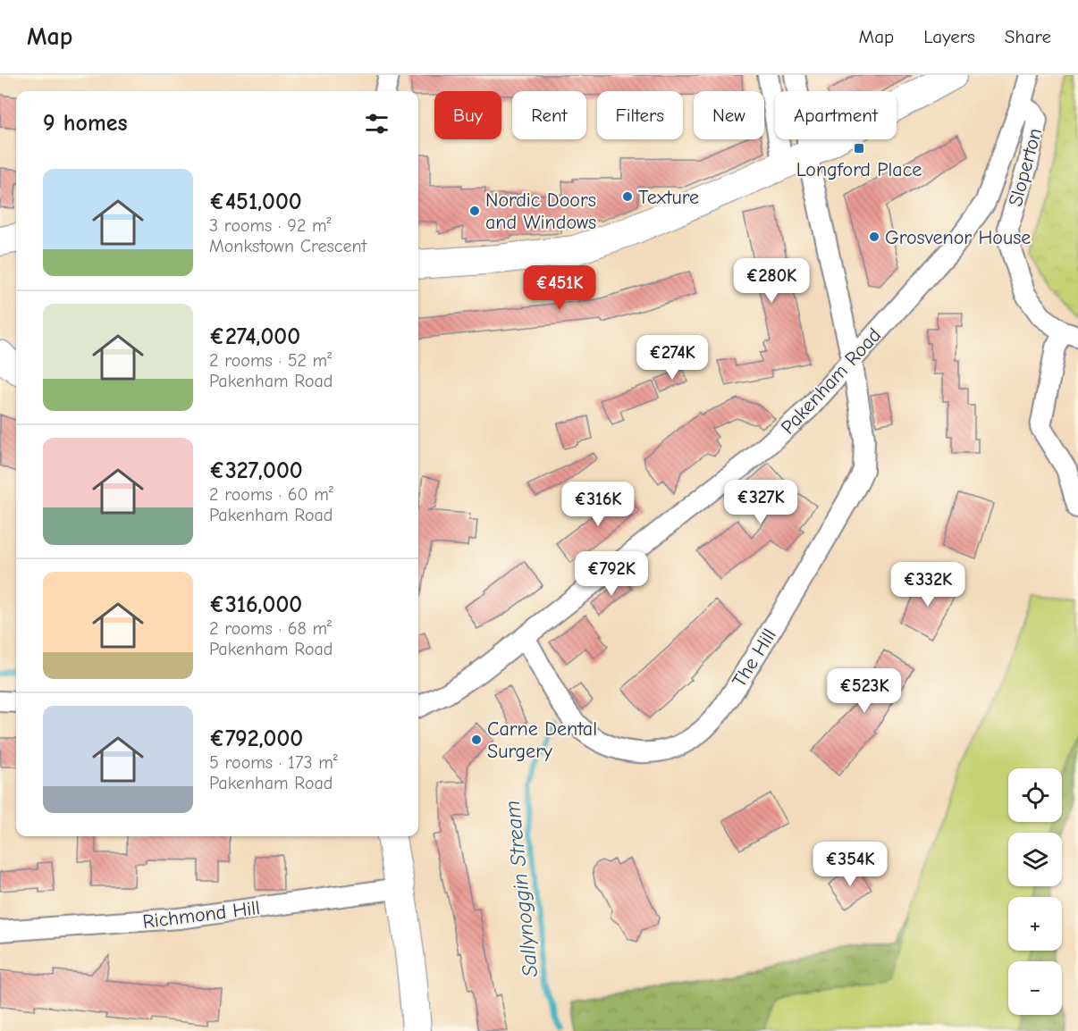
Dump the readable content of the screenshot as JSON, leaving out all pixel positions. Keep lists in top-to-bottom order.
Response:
{
  "streets": {
    "street": [
      "Sloperton",
      "Pakenham Road",
      "The Hill",
      "Richmond Hill"
    ]
  },
  "crossings": [
    ["Sloperton", "Pakenham Road"],
    ["Pakenham Road", "The Hill"]
  ],
  "water": ["Sallynoggin Stream"],
  "places": {
    "transit": ["Longford Place"],
    "other": [
      "Texture",
      "Nordic Doors and Windows",
      "Grosvenor House",
      "Carne Dental Surgery"
    ]
  },
  "page": {
    "header": "Map",
    "nav": ["Map", "Layers", "Share"],
    "chip": [
      "Buy",
      "Rent",
      "Filters",
      "New",
      "Apartment"
    ],
    "heading": "9 homes",
    "list": [
      {
        "name": "€451,000",
        "note": "3 rooms · 92 m² · Monkstown Crescent"
      },
      {
        "name": "€274,000",
        "note": "2 rooms · 52 m² · Pakenham Road"
      },
      {
        "name": "€327,000",
        "note": "2 rooms · 60 m² · Pakenham Road"
      },
      {
        "name": "€316,000",
        "note": "2 rooms · 68 m² · Pakenham Road"
      },
      {
        "name": "€792,000",
        "note": "5 rooms · 173 m² · Pakenham Road"
      }
    ],
    "price": [
      "€280K",
      "€451K",
      "€274K",
      "€327K",
      "€316K",
      "€792K",
      "€332K",
      "€523K",
      "€354K"
    ],
    "map_buttons": ["+", "−"]
  }
}
